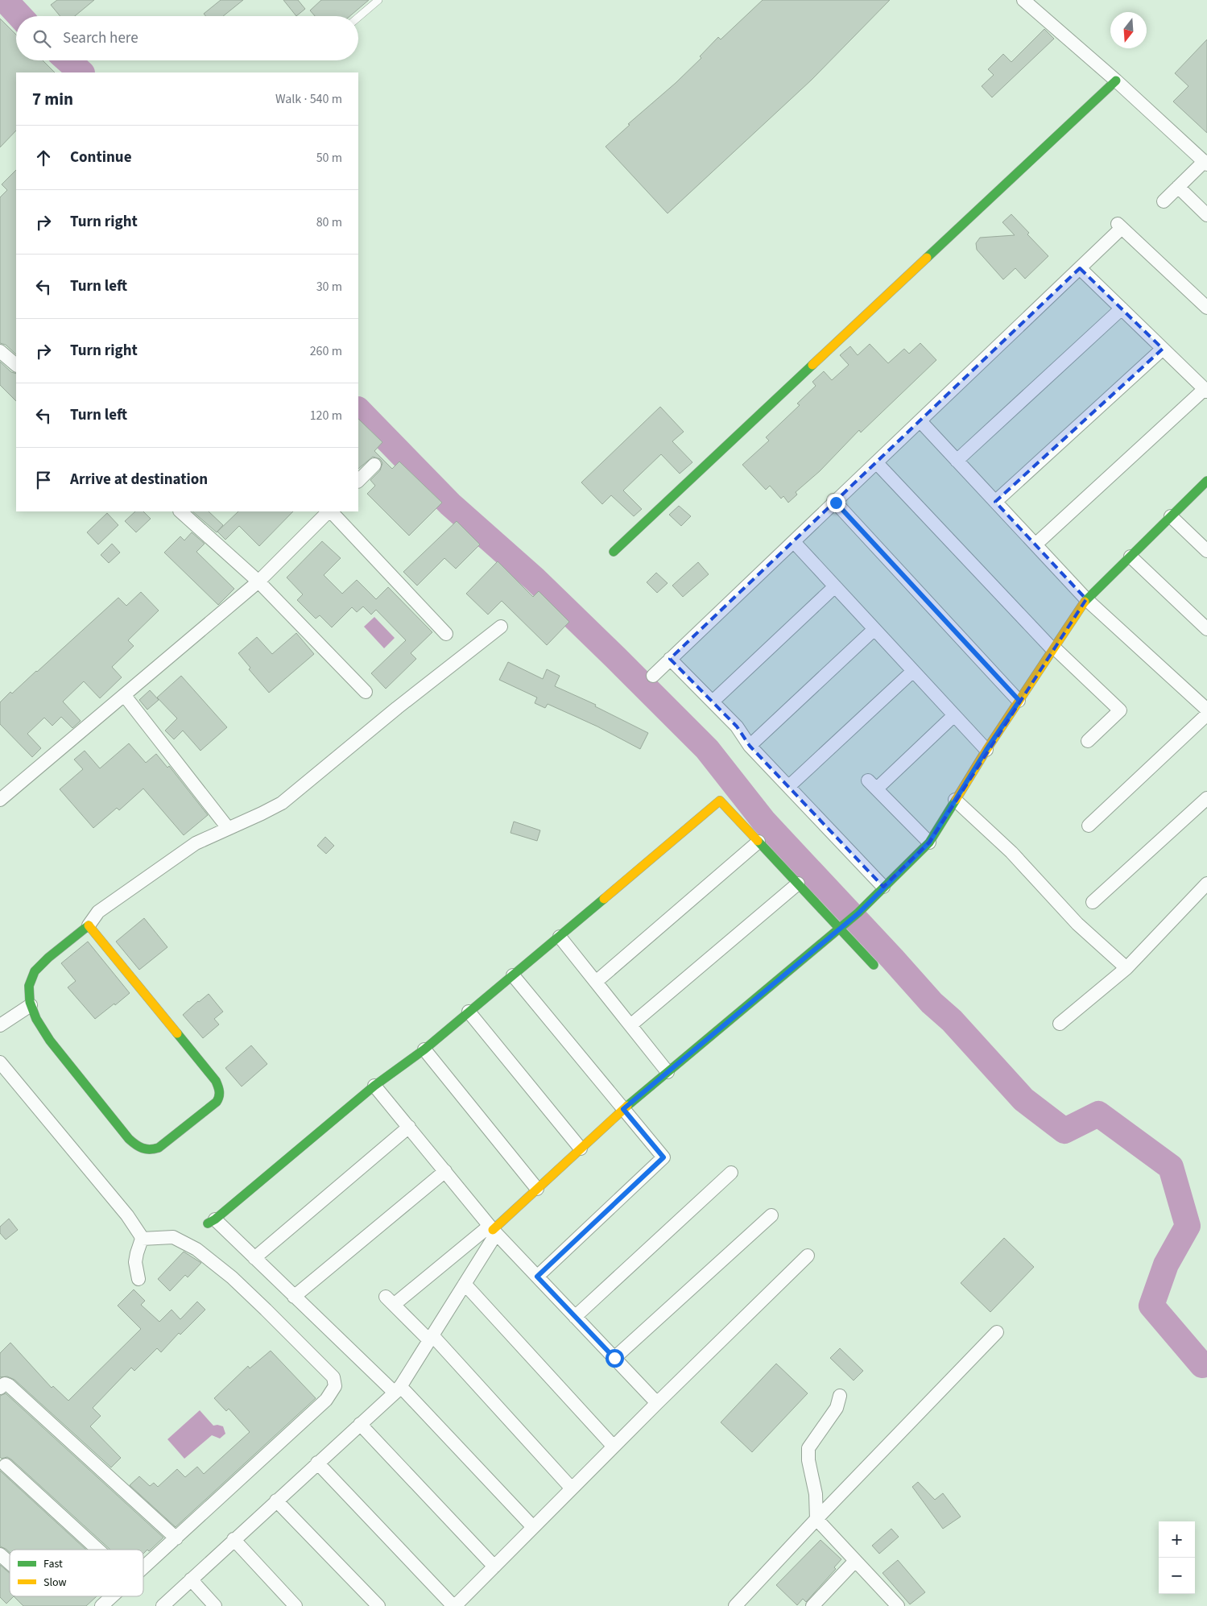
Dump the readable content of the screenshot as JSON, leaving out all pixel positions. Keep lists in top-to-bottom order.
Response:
{
  "legend": ["Fast", "Slow"],
  "north": "bottom",
  "page": {
    "search": "Search here",
    "heading": ["7 min", "Walk · 540 m"],
    "list": [
      ["Continue", "50 m"],
      ["Turn right", "80 m"],
      ["Turn left", "30 m"],
      ["Turn right", "260 m"],
      ["Turn left", "120 m"],
      "Arrive at destination"
    ],
    "map_buttons": ["+", "−"]
  }
}
